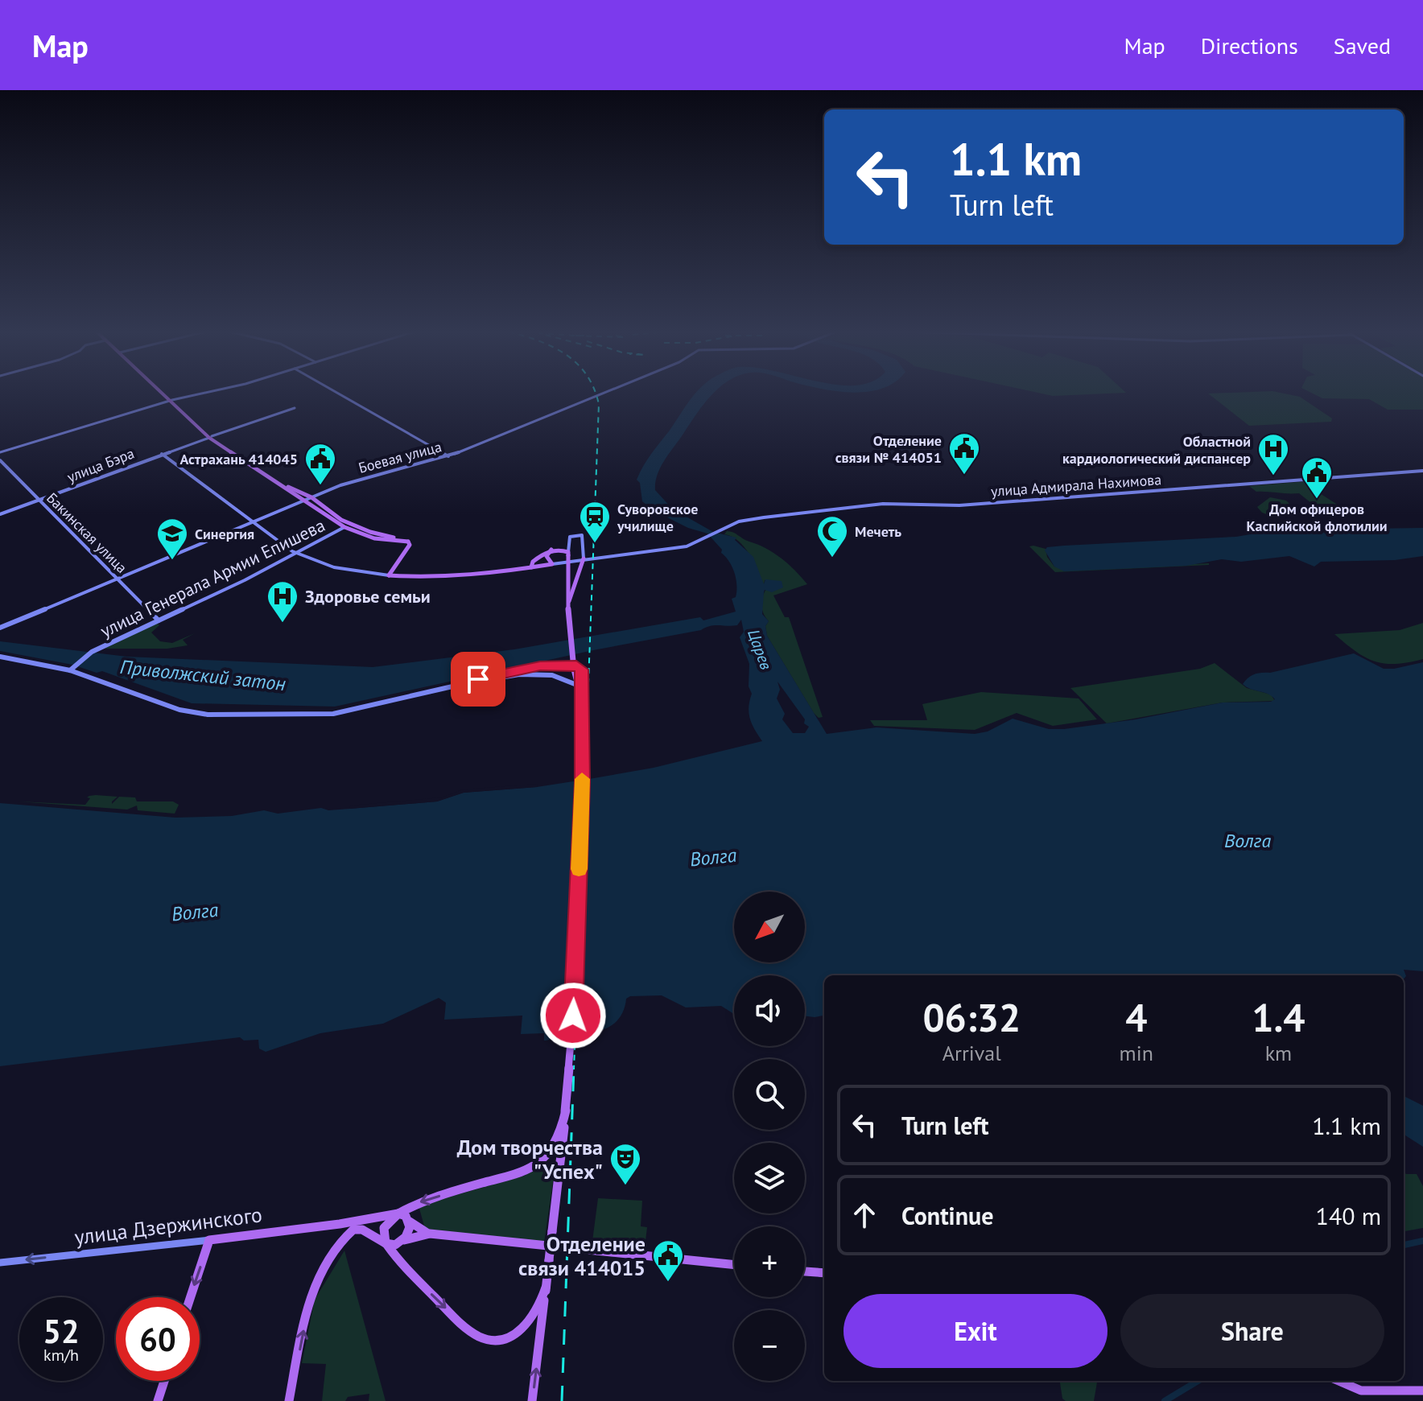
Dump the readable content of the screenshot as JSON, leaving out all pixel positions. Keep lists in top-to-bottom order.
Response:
{
  "streets": {
    "main road": [
      "Боевая улица",
      "улица Бэра",
      "улица Адмирала Нахимова",
      "Бакинская улица",
      "улица Генерала Армии Епишева",
      "улица Дзержинского"
    ]
  },
  "crossings": [
    ["Боевая улица", "Бакинская улица"],
    ["улица Бэра", "Бакинская улица"],
    ["Бакинская улица", "улица Генерала Армии Епишева"]
  ],
  "one_way": ["улица Дзержинского"],
  "water": ["Царев", "Приволжский затон", "Волга"],
  "places": {
    "public building": [
      "Отделение связи № 414051",
      "Астрахань 414045",
      "Дом офицеров Каспийской флотилии",
      "Отделение связи 414015"
    ],
    "hospital": ["Областной кардиологический диспансер", "Здоровье семьи"],
    "station": ["Суворовское училище"],
    "mosque": ["Мечеть"],
    "school or university": ["Синергия"],
    "theatre": ["Дом творчества \"Успех\""]
  },
  "north": "bottom left",
  "page": {
    "header": "Map",
    "nav": ["Map", "Directions", "Saved"],
    "turn": ["1.1 km", "Turn left"],
    "map_buttons": ["+", "−"],
    "eta": [
      "06:32",
      "Arrival",
      "4",
      "min",
      "1.4",
      "km"
    ],
    "list": [
      {
        "name": "Turn left",
        "value": "1.1 km"
      },
      {
        "name": "Continue",
        "value": "140 m"
      }
    ],
    "buttons": ["Exit", "Share"],
    "speed": "52 km/h",
    "limit": "60"
  }
}
